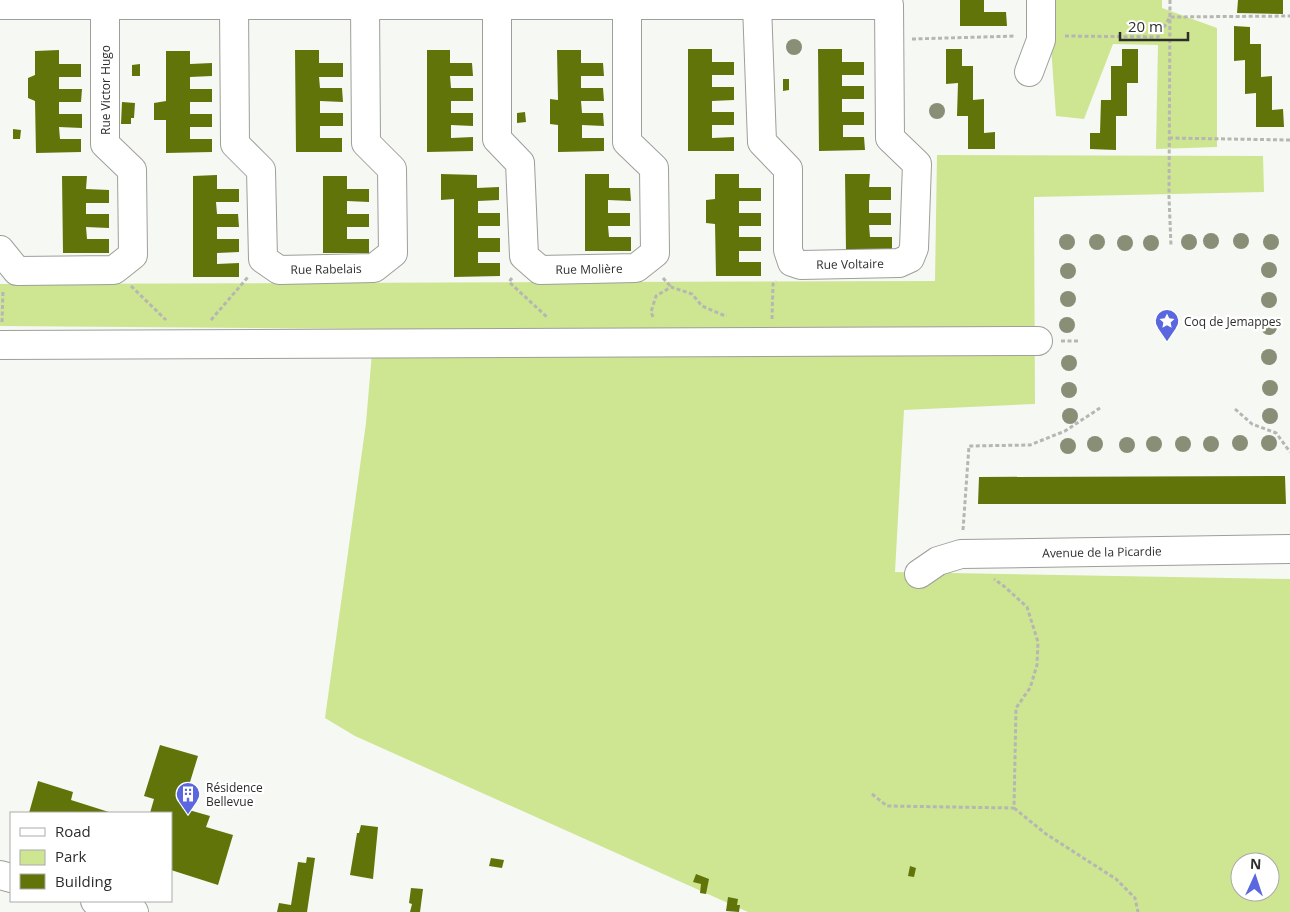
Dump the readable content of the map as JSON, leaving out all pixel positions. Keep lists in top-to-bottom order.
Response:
{
  "streets": {
    "street": [
      "Rue Victor Hugo",
      "Rue Voltaire",
      "Rue Rabelais",
      "Rue Molière",
      "Avenue de la Picardie"
    ]
  },
  "places": {
    "place": ["Coq de Jemappes"],
    "building": ["Résidence Bellevue"]
  },
  "legend": ["Road", "Park", "Building"],
  "scale_bar": "20 m",
  "north": "top"
}
